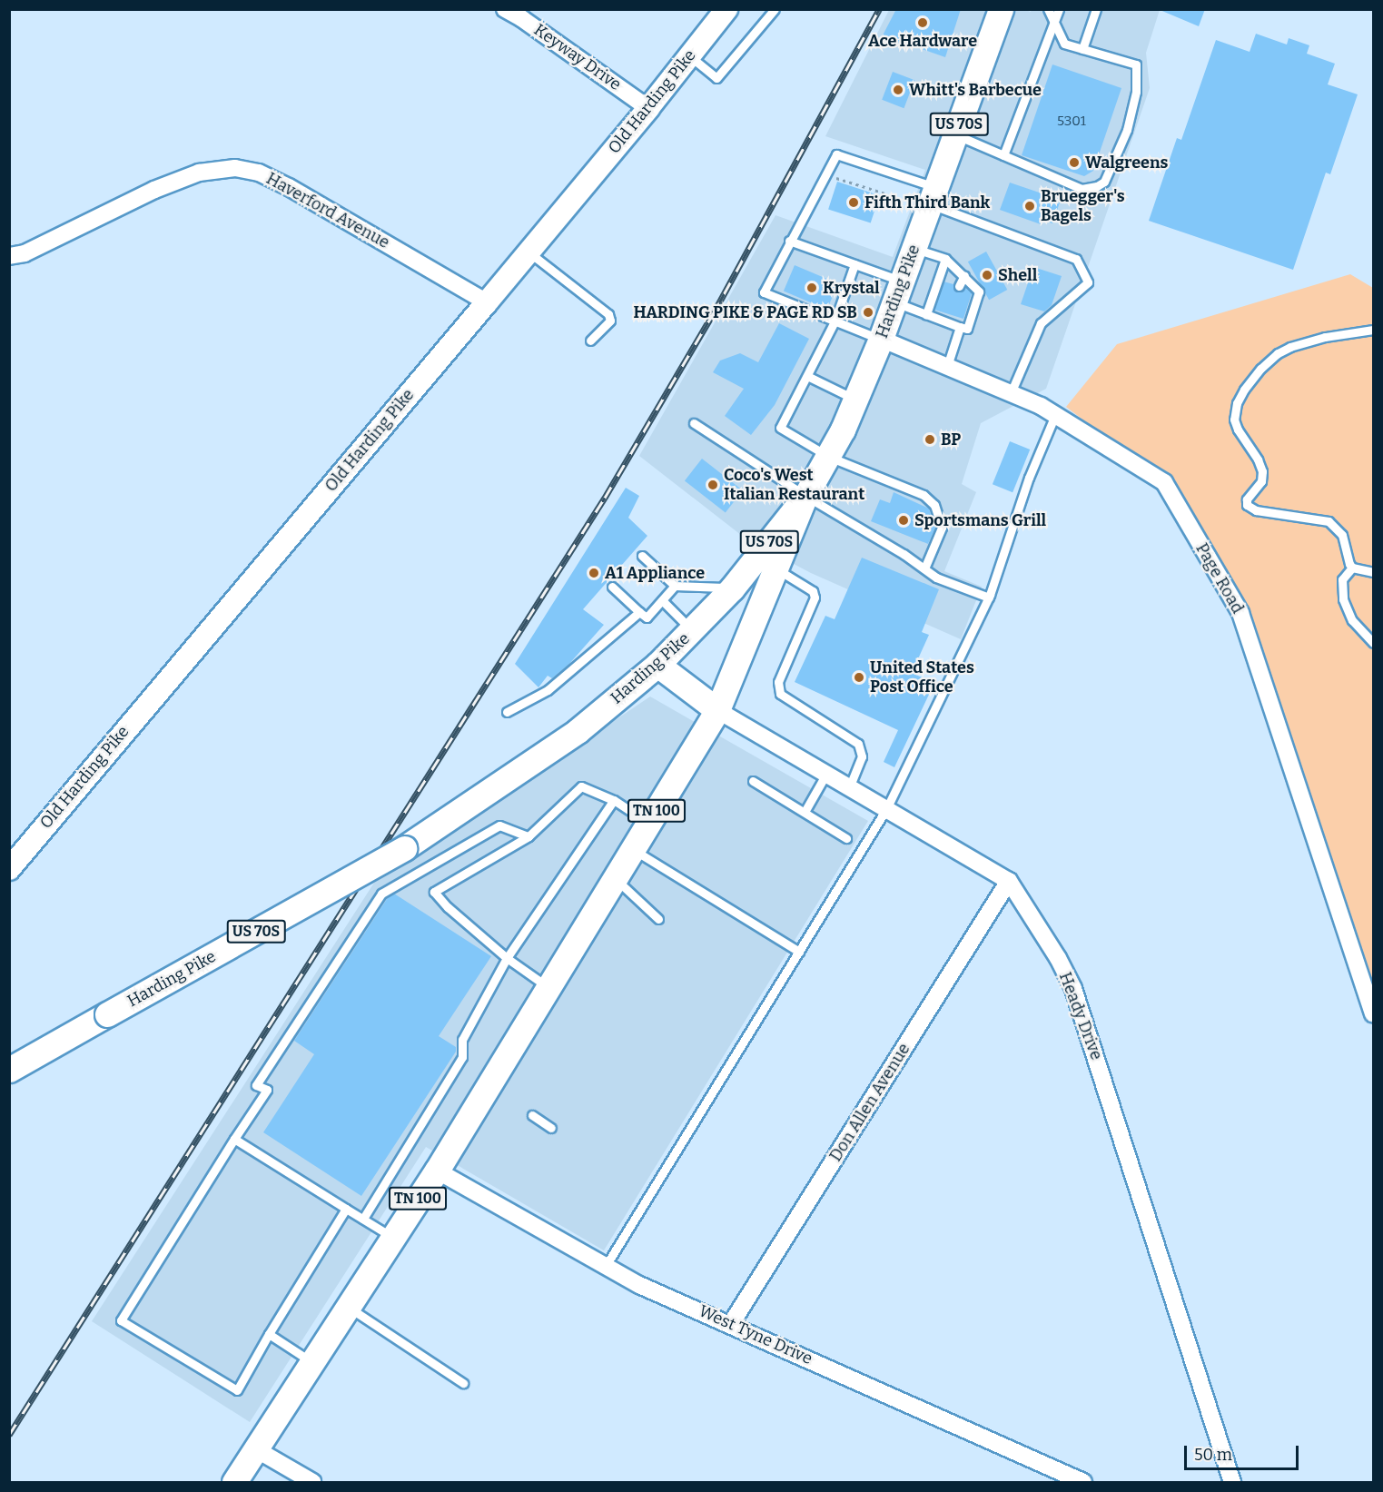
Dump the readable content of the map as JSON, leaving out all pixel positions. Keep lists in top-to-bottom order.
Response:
{
  "streets": {
    "main road": ["US 70S", "Harding Pike", "TN 100"],
    "street": [
      "Keyway Drive",
      "Old Harding Pike",
      "Haverford Avenue",
      "Page Road",
      "Heady Drive",
      "Don Allen Avenue",
      "West Tyne Drive"
    ]
  },
  "crossings": [
    ["Keyway Drive", "Old Harding Pike"],
    ["Old Harding Pike", "Haverford Avenue"],
    ["Harding Pike", "Page Road"],
    ["Harding Pike", "TN 100"],
    ["TN 100", "Heady Drive"],
    ["TN 100", "West Tyne Drive"],
    ["Heady Drive", "Don Allen Avenue"],
    ["Don Allen Avenue", "West Tyne Drive"]
  ],
  "places": [
    "Ace Hardware",
    "Whitt's Barbecue",
    "Walgreens",
    "Fifth Third Bank",
    "Bruegger's Bagels",
    "Shell",
    "Krystal",
    "HARDING PIKE & PAGE RD SB",
    "BP",
    "Coco's West Italian Restaurant",
    "Sportsmans Grill",
    "A1 Appliance",
    "United States Post Office"
  ],
  "house_numbers": ["5301"],
  "scale_bar": "50 m"
}
